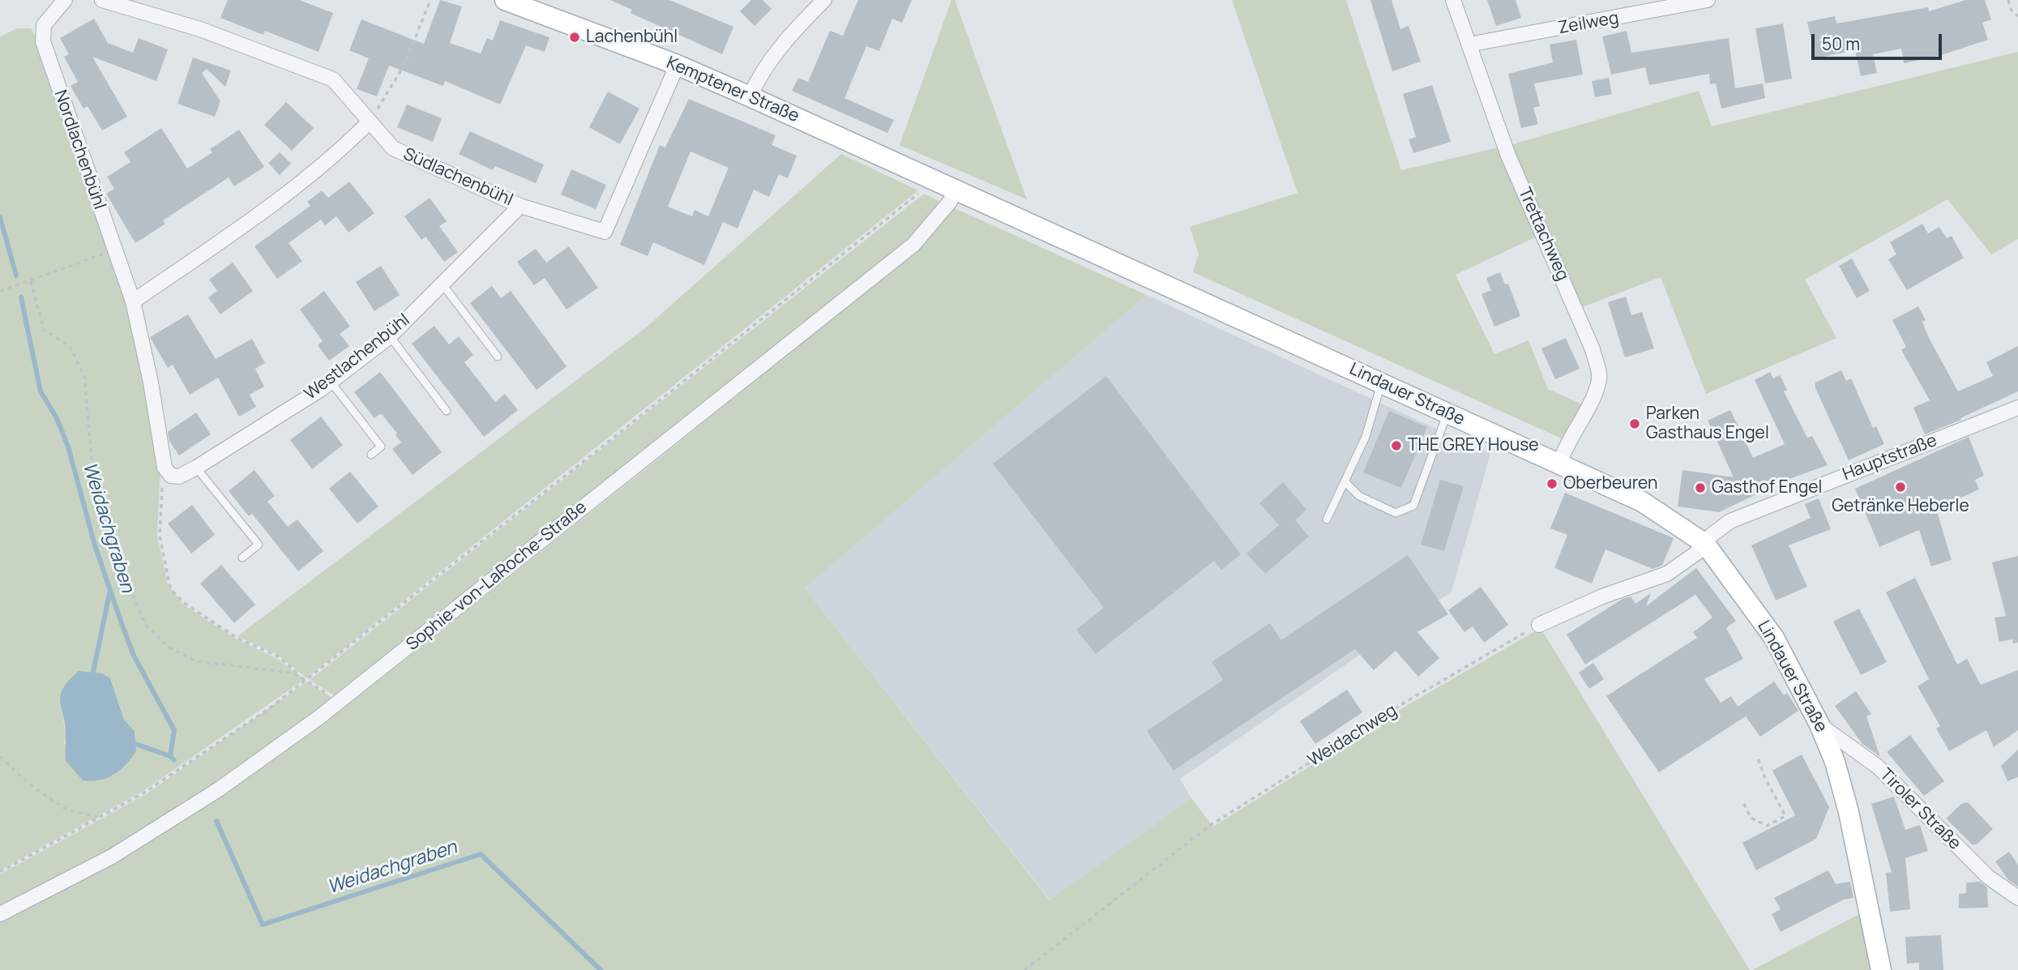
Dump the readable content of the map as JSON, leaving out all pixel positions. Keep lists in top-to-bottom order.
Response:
{
  "streets": {
    "main road": ["Kemptener Straße", "Lindauer Straße"],
    "street": [
      "Zeilweg",
      "Nordlachenbühl",
      "Südlachenbühl",
      "Trettachweg",
      "Westlachenbühl",
      "Hauptstraße",
      "Sophie-von-LaRoche-Straße",
      "Tiroler Straße"
    ],
    "path": ["Weidachweg"]
  },
  "crossings": [
    ["Zeilweg", "Trettachweg"],
    ["Kemptener Straße", "Südlachenbühl"],
    ["Kemptener Straße", "Lindauer Straße"],
    ["Kemptener Straße", "Sophie-von-LaRoche-Straße"],
    ["Nordlachenbühl", "Westlachenbühl"],
    ["Südlachenbühl", "Westlachenbühl"],
    ["Trettachweg", "Lindauer Straße"],
    ["Lindauer Straße", "Hauptstraße"],
    ["Lindauer Straße", "Sophie-von-LaRoche-Straße"],
    ["Lindauer Straße", "Tiroler Straße"]
  ],
  "water": ["Weidachgraben"],
  "places": [
    "Lachenbühl",
    "Parken Gasthaus Engel",
    "THE GREY House",
    "Oberbeuren",
    "Getränke Heberle",
    "Gasthof Engel"
  ],
  "scale_bar": "50 m"
}
